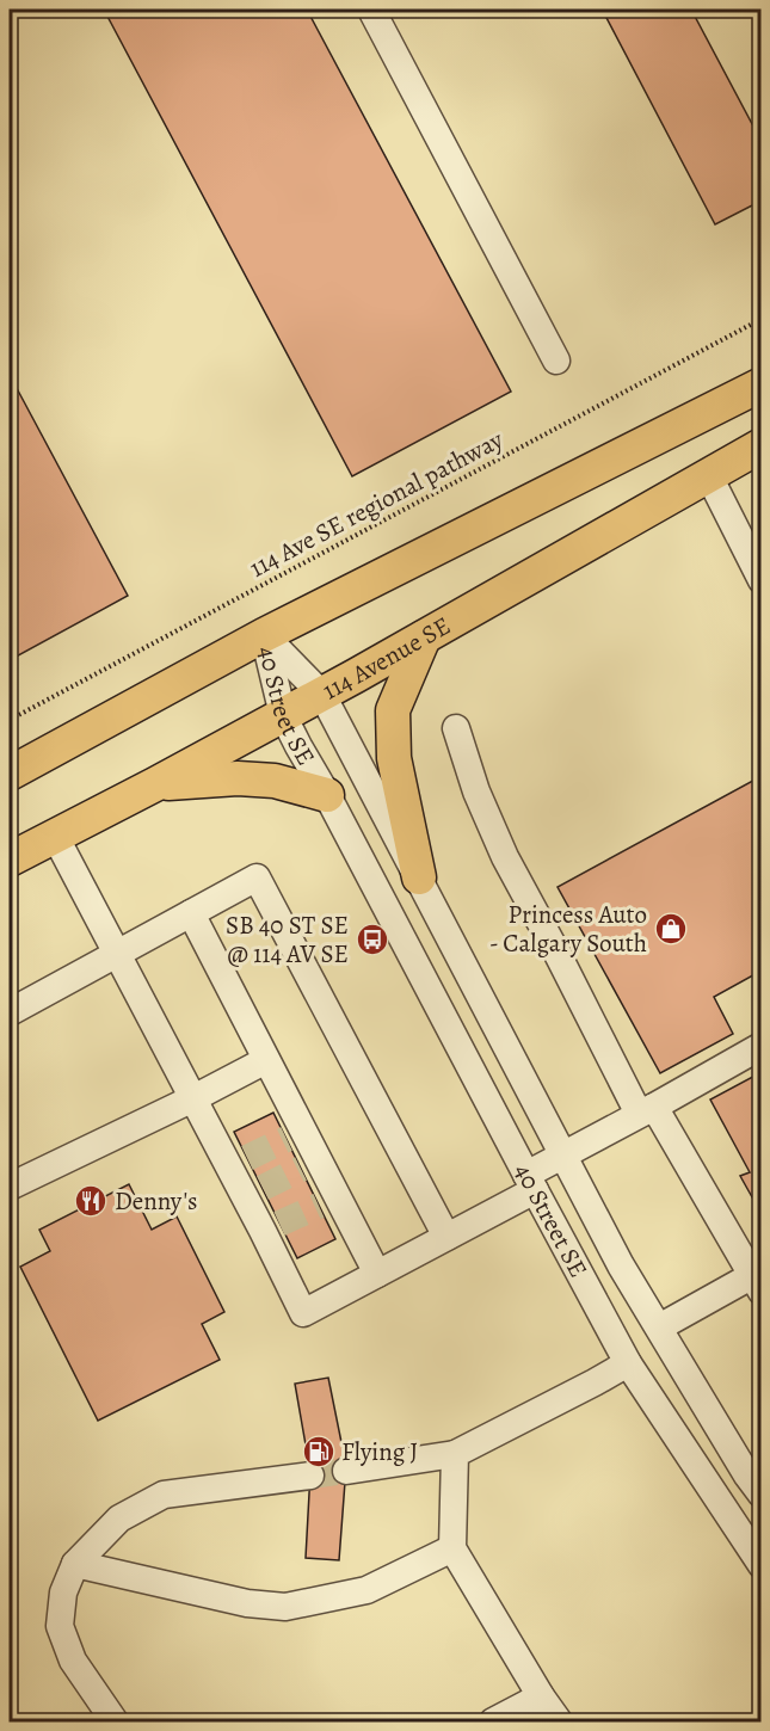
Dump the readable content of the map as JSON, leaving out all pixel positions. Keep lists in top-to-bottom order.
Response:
{
  "streets": {
    "main road": ["114 Avenue SE"],
    "street": ["40 Street SE"],
    "path": ["114 Ave SE regional pathway"]
  },
  "crossings": [
    ["114 Avenue SE", "40 Street SE"]
  ],
  "places": {
    "shop": ["Princess Auto - Calgary South"],
    "bus stop": ["SB 40 ST SE @ 114 AV SE"],
    "restaurant": ["Denny's"],
    "fuel station": ["Flying J"]
  }
}
